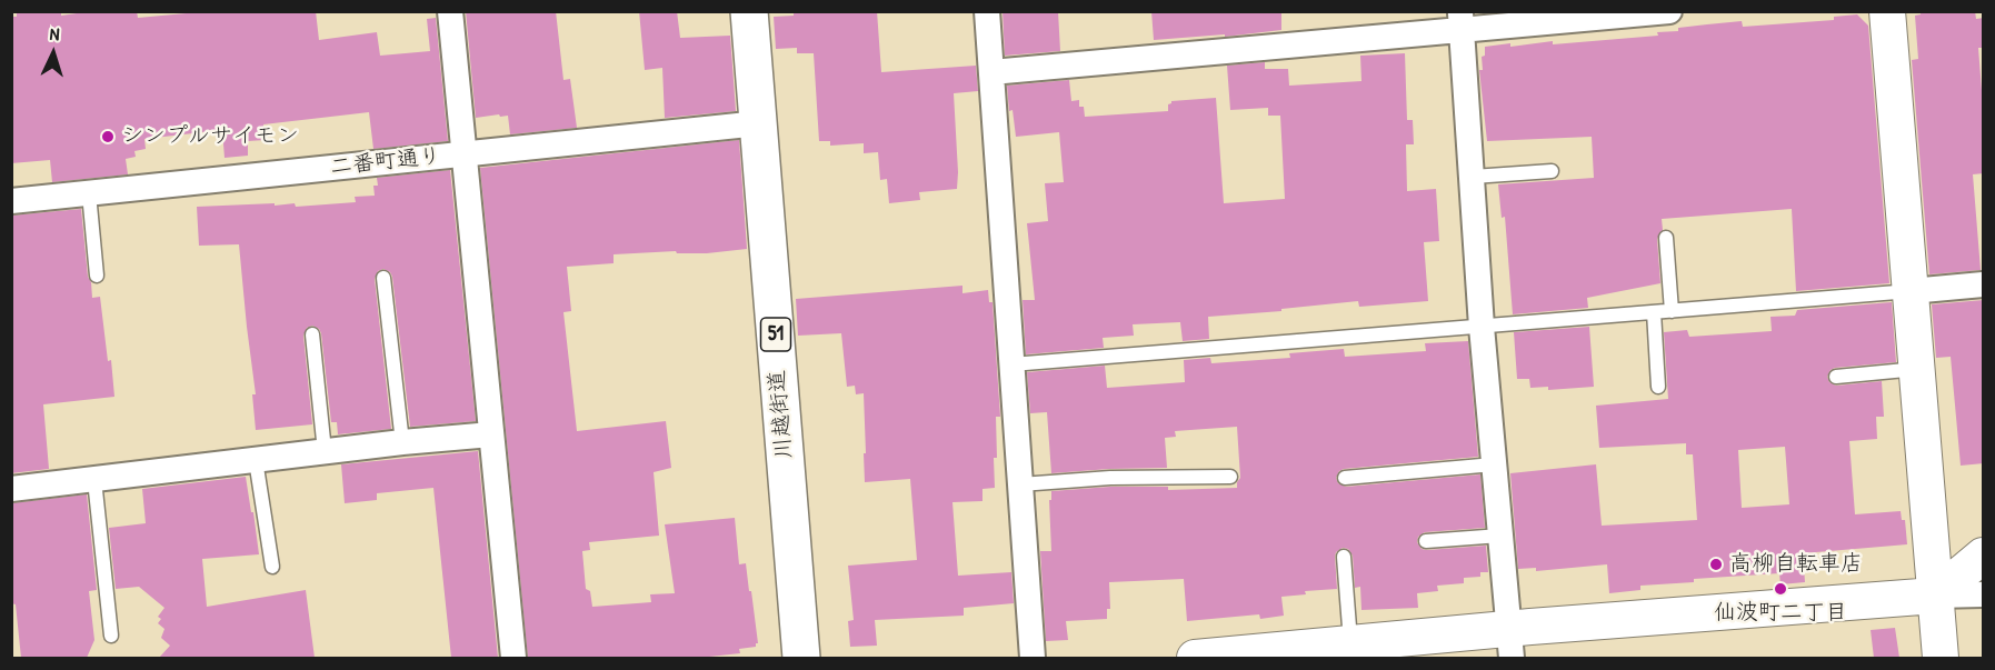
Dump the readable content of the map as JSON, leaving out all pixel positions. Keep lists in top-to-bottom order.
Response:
{
  "streets": {
    "main road": ["51", "川越街道"],
    "street": ["二番町通り"]
  },
  "crossings": [
    ["二番町通り", "川越街道"]
  ],
  "places": ["シンプルサイモン", "高柳自転車店", "仙波町二丁目"],
  "north": "top"
}
